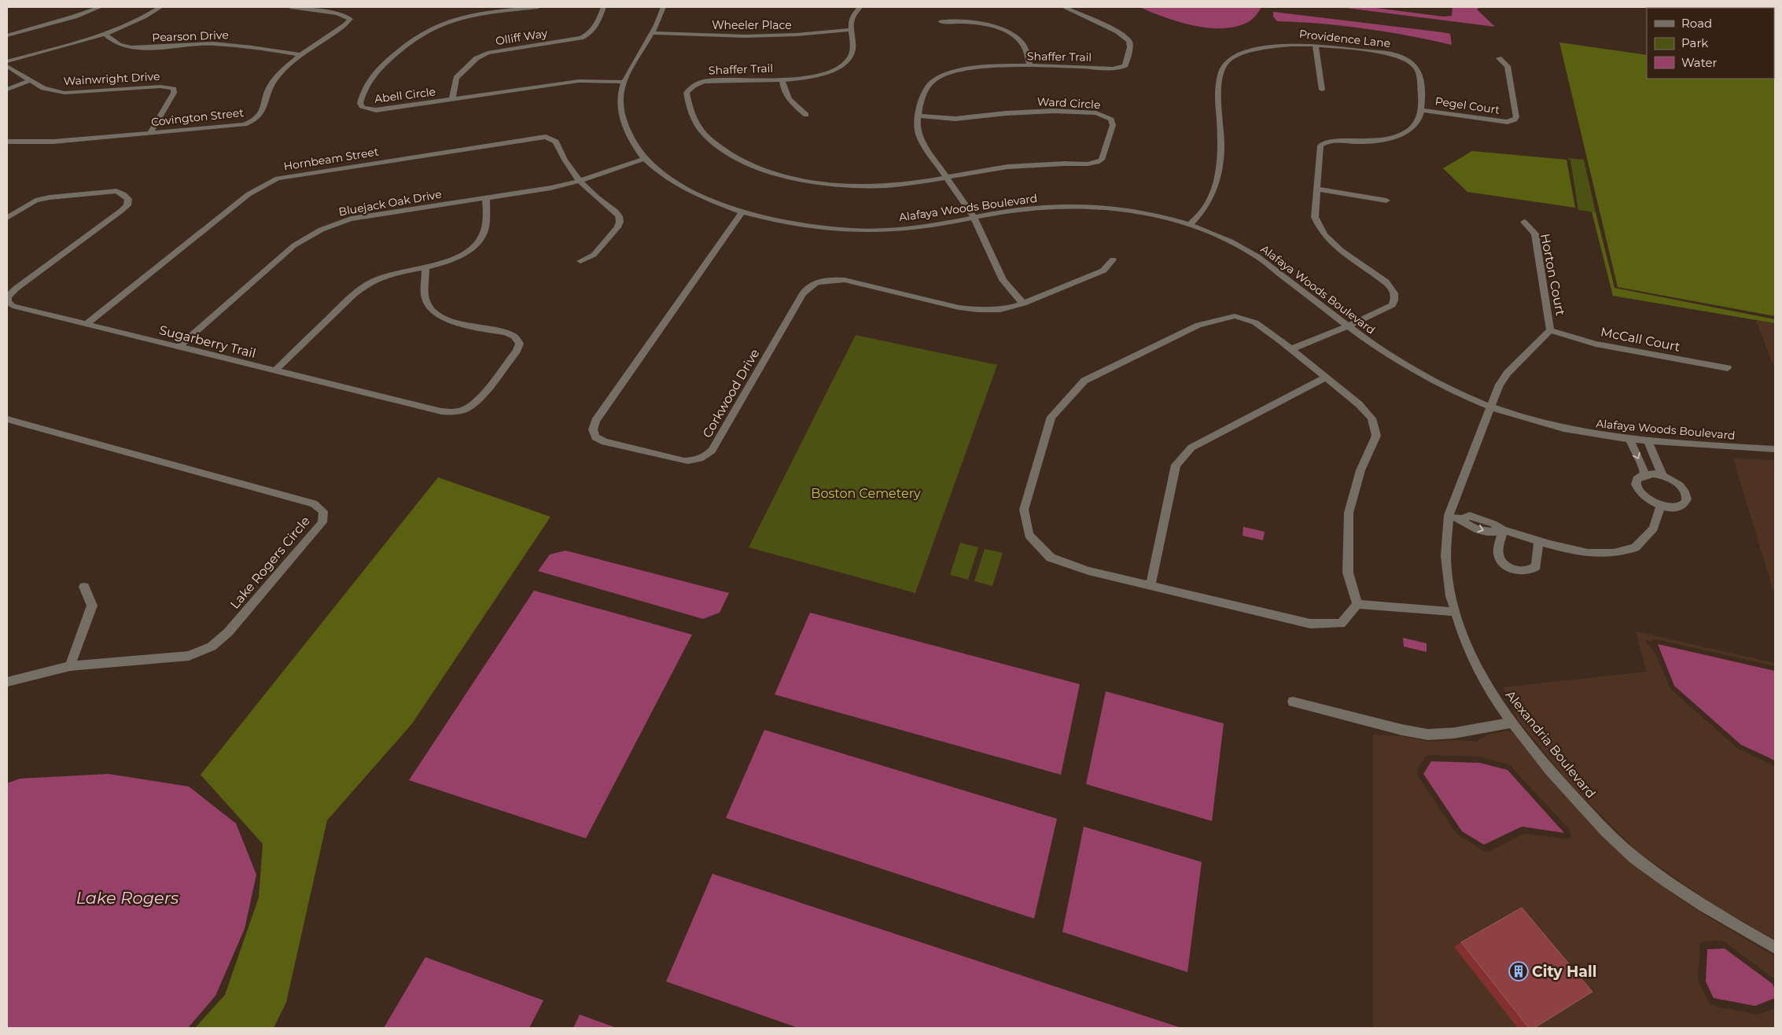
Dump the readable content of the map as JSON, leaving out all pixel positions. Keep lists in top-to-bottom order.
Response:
{
  "streets": {
    "street": [
      "Wheeler Place",
      "Pearson Drive",
      "Olliff Way",
      "Providence Lane",
      "Shaffer Trail",
      "Wainwright Drive",
      "Abell Circle",
      "Ward Circle",
      "Pegel Court",
      "Covington Street",
      "Hornbeam Street",
      "Bluejack Oak Drive",
      "Alafaya Woods Boulevard",
      "Horton Court",
      "McCall Court",
      "Sugarberry Trail",
      "Corkwood Drive",
      "Lake Rogers Circle",
      "Alexandria Boulevard"
    ]
  },
  "crossings": [
    ["Wheeler Place", "Shaffer Trail"],
    ["Wheeler Place", "Alafaya Woods Boulevard"],
    ["Pearson Drive", "Covington Street"],
    ["Olliff Way", "Abell Circle"],
    ["Providence Lane", "Pegel Court"],
    ["Providence Lane", "Alafaya Woods Boulevard"],
    ["Shaffer Trail", "Ward Circle"],
    ["Shaffer Trail", "Alafaya Woods Boulevard"],
    ["Shaffer Trail", "Corkwood Drive"],
    ["Wainwright Drive", "Covington Street"],
    ["Abell Circle", "Alafaya Woods Boulevard"],
    ["Hornbeam Street", "Bluejack Oak Drive"],
    ["Hornbeam Street", "Sugarberry Trail"],
    ["Bluejack Oak Drive", "Alafaya Woods Boulevard"],
    ["Bluejack Oak Drive", "Sugarberry Trail"],
    ["Alafaya Woods Boulevard", "Horton Court"],
    ["Alafaya Woods Boulevard", "Corkwood Drive"],
    ["Alafaya Woods Boulevard", "Alexandria Boulevard"],
    ["Horton Court", "McCall Court"],
    ["Horton Court", "Alexandria Boulevard"]
  ],
  "water": ["Lake Rogers"],
  "parks": ["Boston Cemetery"],
  "places": {
    "building": ["City Hall"]
  },
  "legend": ["Road", "Park", "Water"]
}
